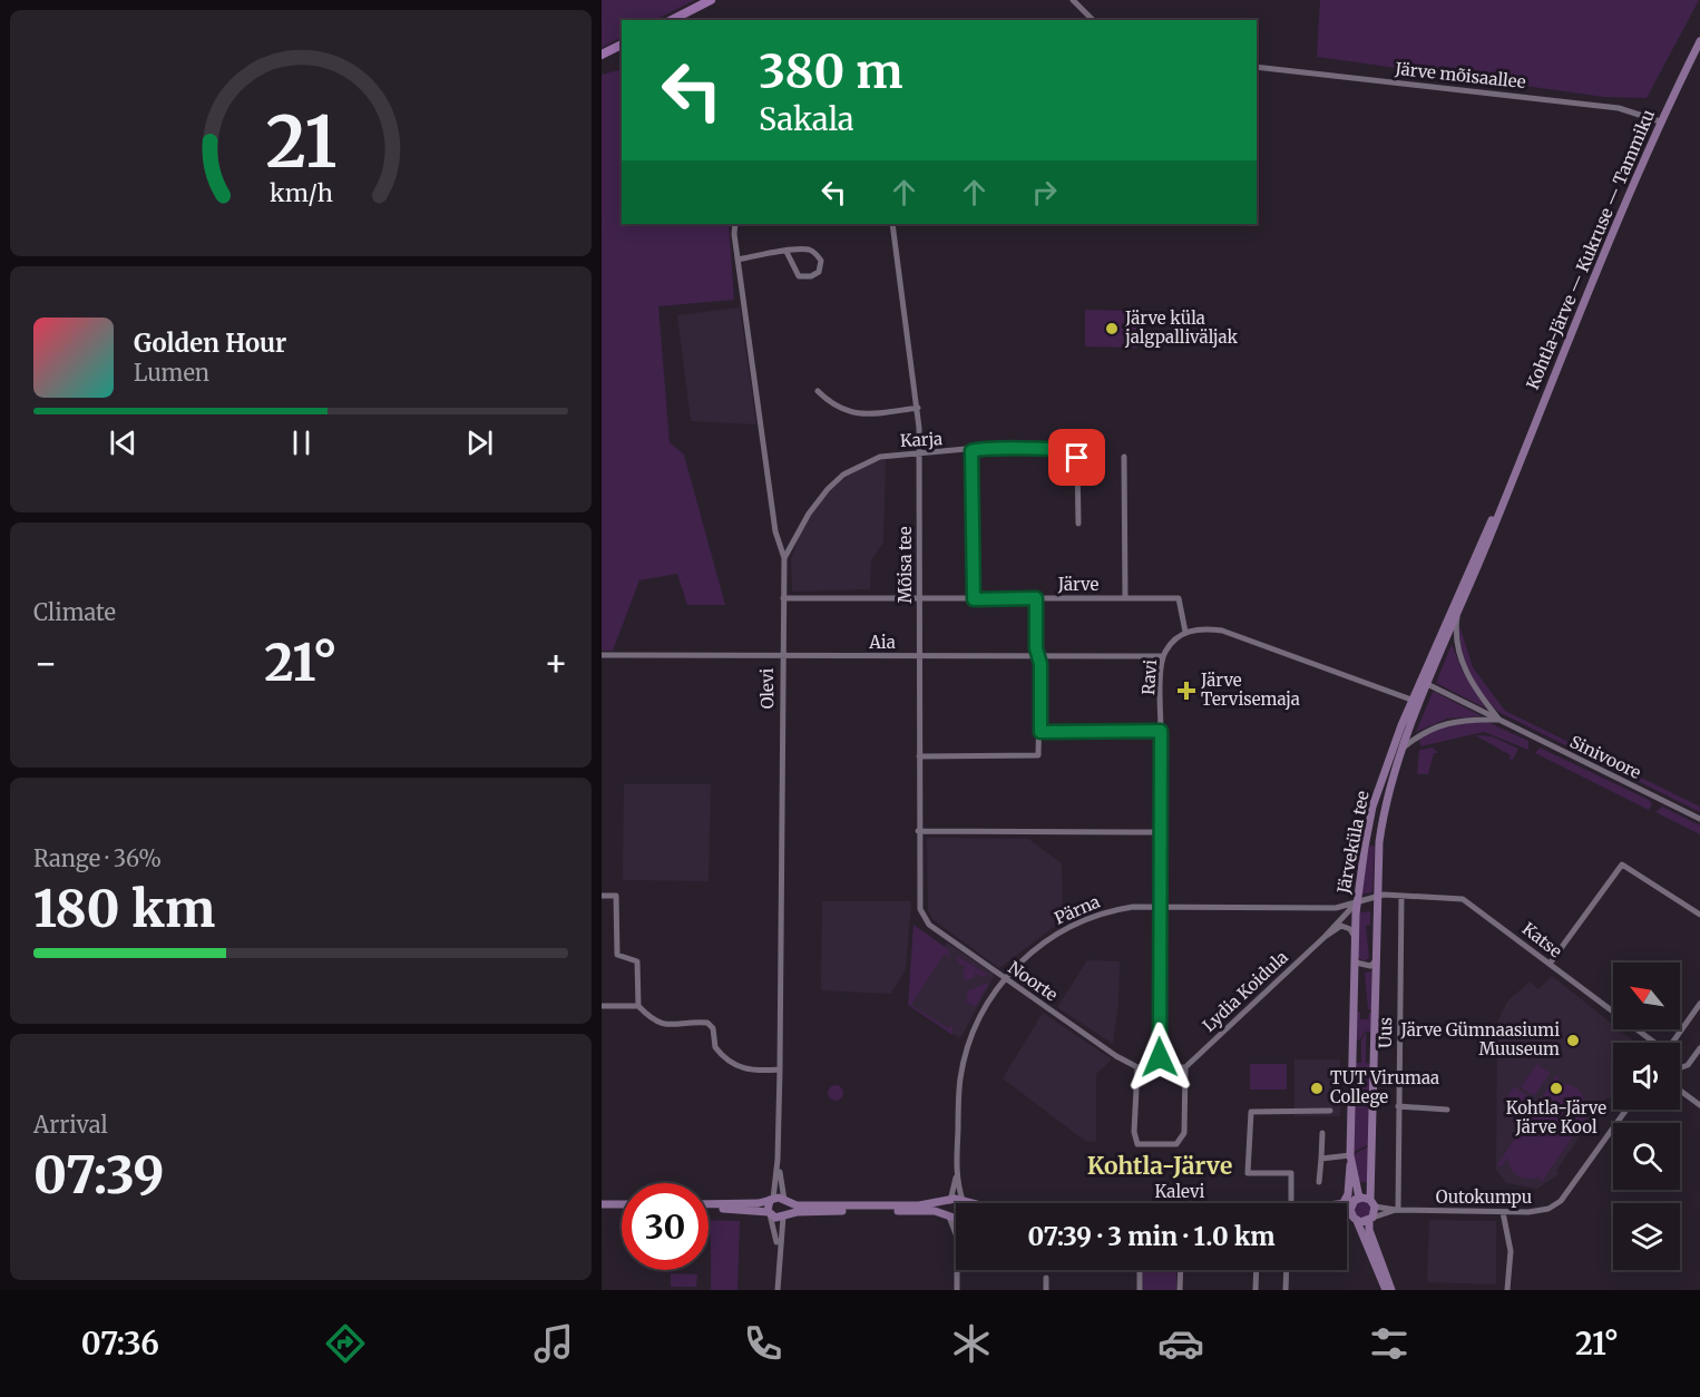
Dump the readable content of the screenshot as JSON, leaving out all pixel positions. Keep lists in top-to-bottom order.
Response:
{
  "streets": {
    "main road": ["Kohtla-Järve — Kukruse — Tammiku", "Järveküla tee", "Kalevi"],
    "street": [
      "Järve mõisaallee",
      "Karja",
      "Mõisa tee",
      "Järve",
      "Aia",
      "Ravi",
      "Olevi",
      "Sinivoore",
      "Pärna",
      "Katse",
      "Noorte",
      "Lydia Koidula",
      "Uus",
      "Outokumpu"
    ]
  },
  "crossings": [
    ["Järve mõisaallee", "Kohtla-Järve — Kukruse — Tammiku"],
    ["Kohtla-Järve — Kukruse — Tammiku", "Sinivoore"],
    ["Kohtla-Järve — Kukruse — Tammiku", "Järveküla tee"],
    ["Karja", "Mõisa tee"],
    ["Karja", "Olevi"],
    ["Mõisa tee", "Järve"],
    ["Mõisa tee", "Aia"],
    ["Mõisa tee", "Noorte"],
    ["Järve", "Olevi"],
    ["Aia", "Ravi"],
    ["Aia", "Olevi"],
    ["Ravi", "Pärna"],
    ["Olevi", "Kalevi"],
    ["Sinivoore", "Järveküla tee"],
    ["Järveküla tee", "Pärna"],
    ["Järveküla tee", "Katse"],
    ["Järveküla tee", "Lydia Koidula"],
    ["Järveküla tee", "Kalevi"],
    ["Järveküla tee", "Outokumpu"],
    ["Pärna", "Katse"],
    ["Pärna", "Noorte"],
    ["Pärna", "Lydia Koidula"],
    ["Pärna", "Kalevi"],
    ["Katse", "Uus"],
    ["Uus", "Outokumpu"],
    ["Kalevi", "Outokumpu"]
  ],
  "districts": ["Kohtla-Järve"],
  "places": {
    "other": [
      "Järve küla jalgpalliväljak",
      "Järve Gümnaasiumi Muuseum",
      "TUT Virumaa College",
      "Kohtla-Järve Järve Kool"
    ],
    "health": ["Järve Tervisemaja"]
  },
  "north": "top left",
  "page": {
    "turn": ["380 m", "Sakala"],
    "song": ["Golden Hour", "Lumen"],
    "tile": [
      "Climate",
      ["Range · 36%", "180 km"],
      ["Arrival", "07:39"]
    ],
    "heat": ["−", "21°", "+"],
    "limit": "30",
    "trip": "07:39 · 3 min · 1.0 km",
    "tabs": ["07:36", "21°"],
    "gauge": ["21", "km/h"]
  }
}
